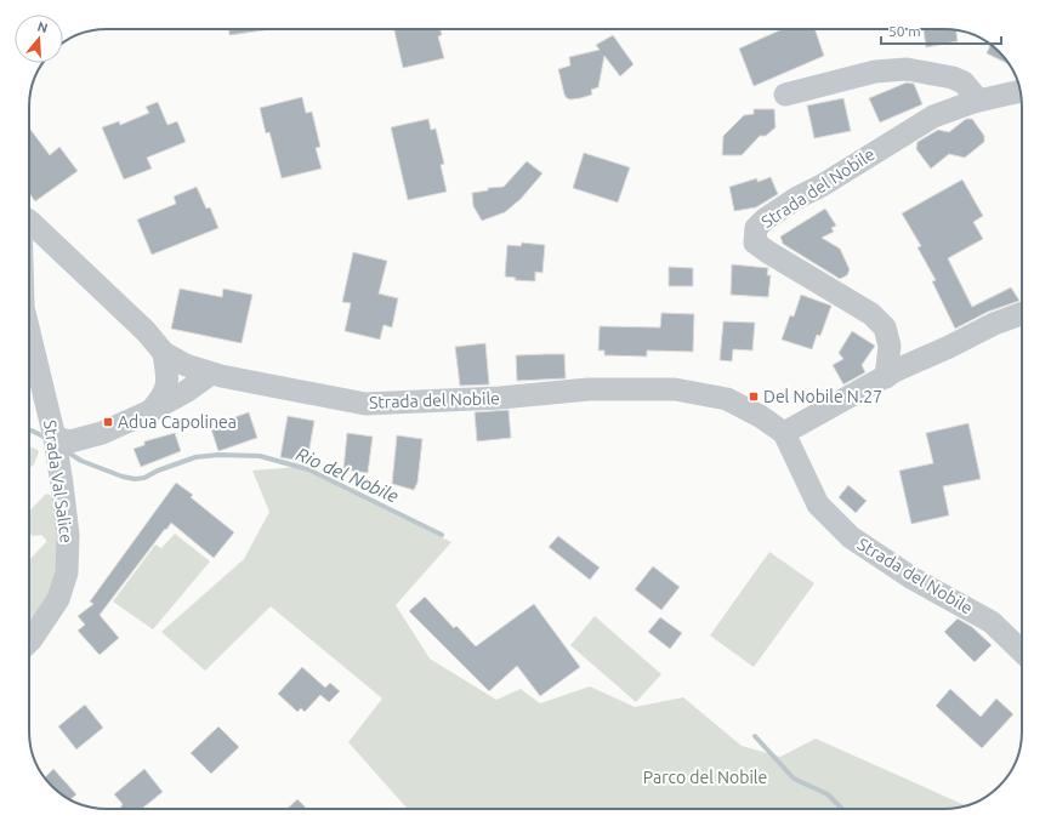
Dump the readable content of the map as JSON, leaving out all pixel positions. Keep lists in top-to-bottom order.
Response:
{
  "streets": {
    "street": ["Strada del Nobile", "Strada Val Salice"]
  },
  "water": ["Rio del Nobile"],
  "parks": ["Parco del Nobile"],
  "places": {
    "transit": ["Del Nobile N.27", "Adua Capolinea"]
  },
  "scale_bar": "50 m",
  "north": "top"
}
